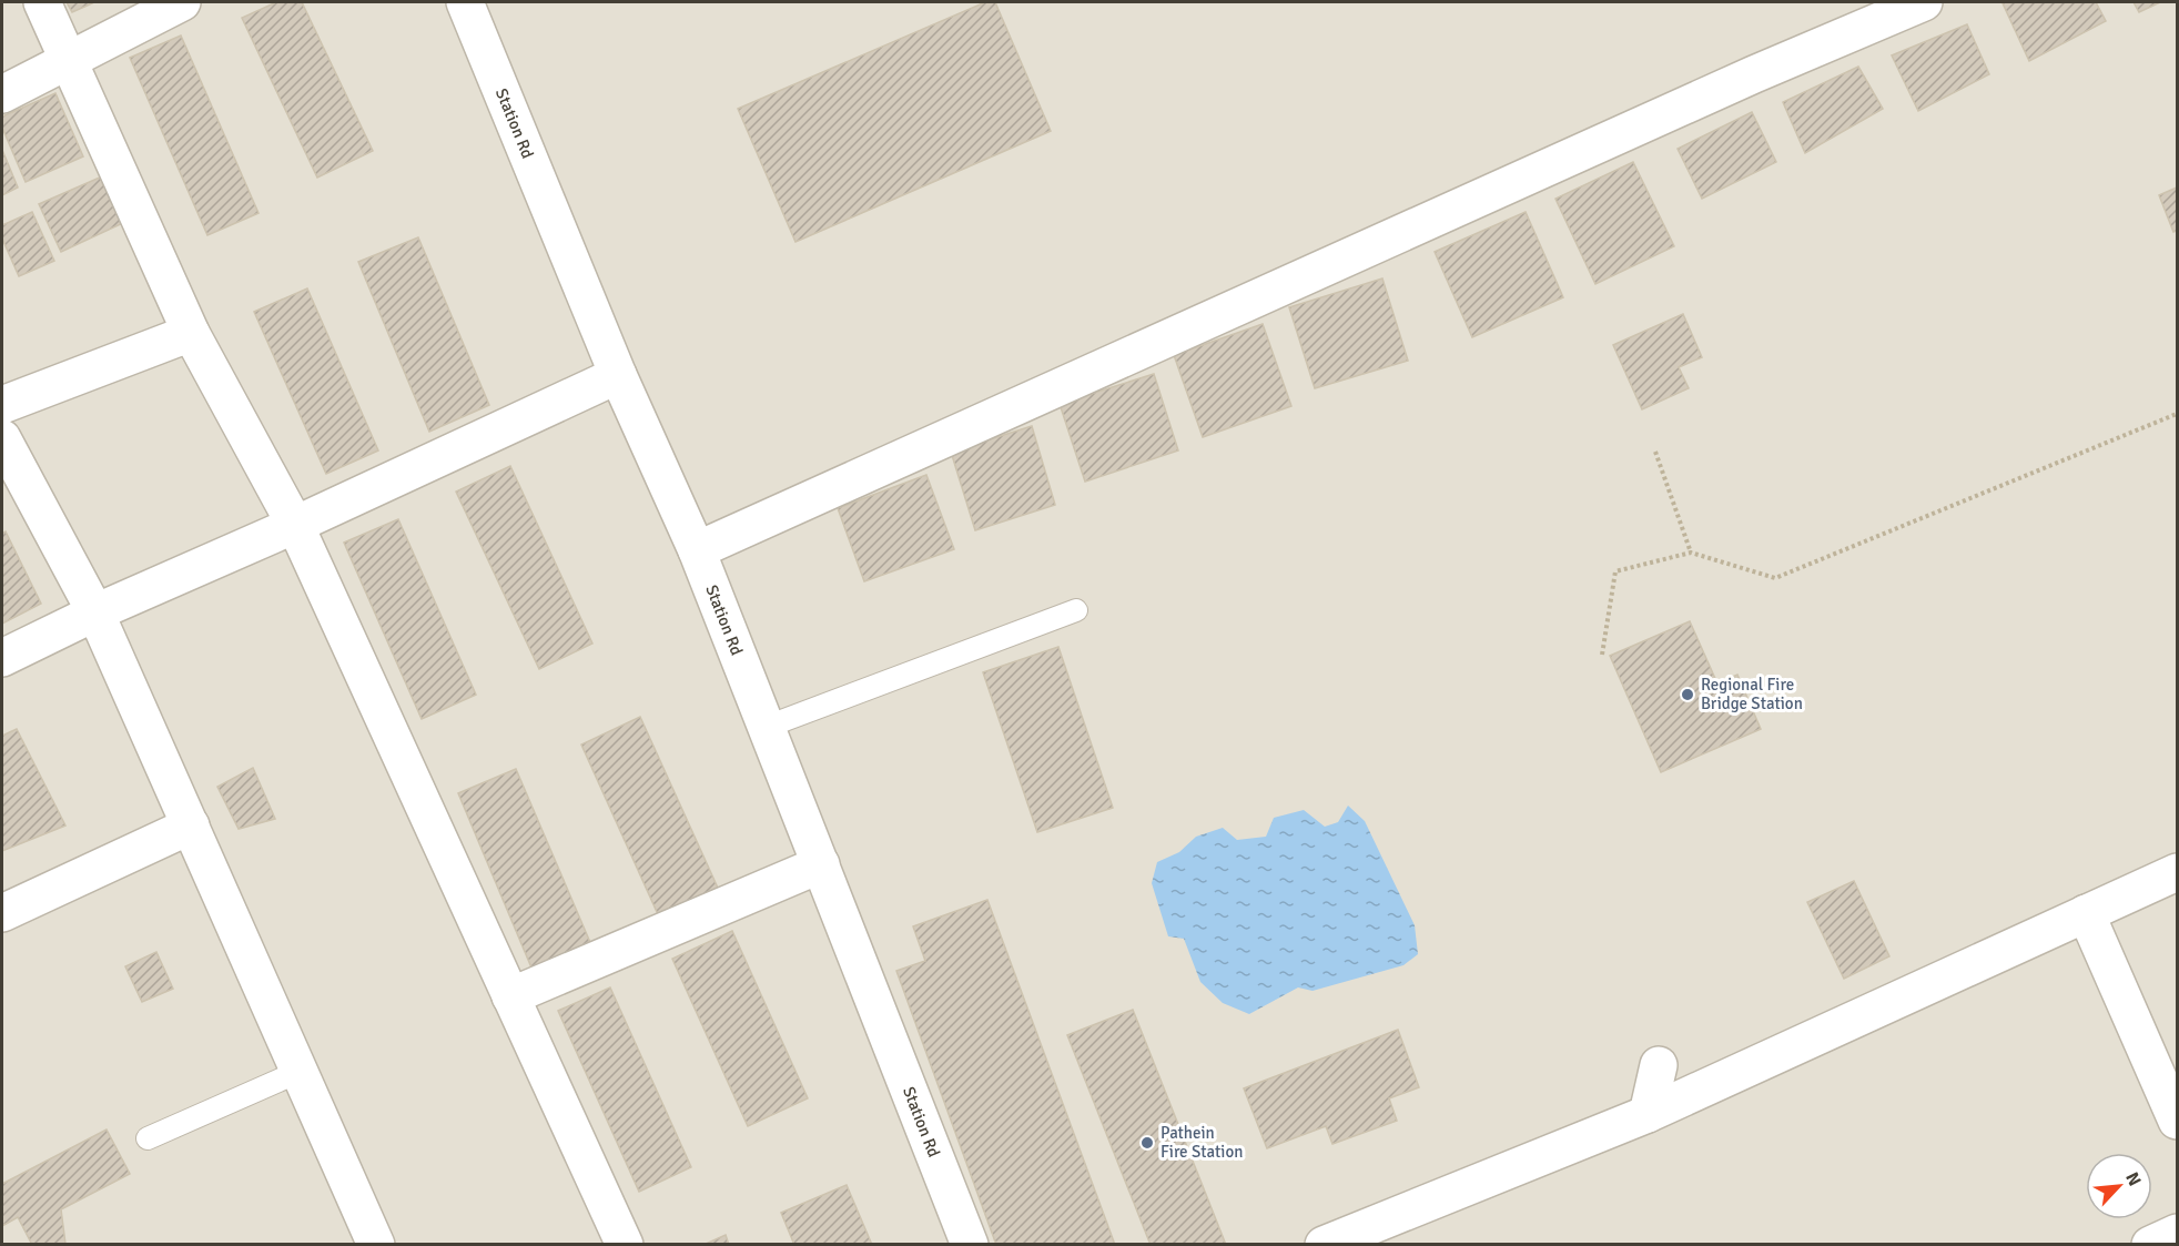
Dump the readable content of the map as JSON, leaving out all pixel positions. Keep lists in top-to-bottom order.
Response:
{
  "streets": {
    "street": ["Station Rd"]
  },
  "places": ["Regional Fire Bridge Station", "Pathein Fire Station"],
  "north": "top right"
}
